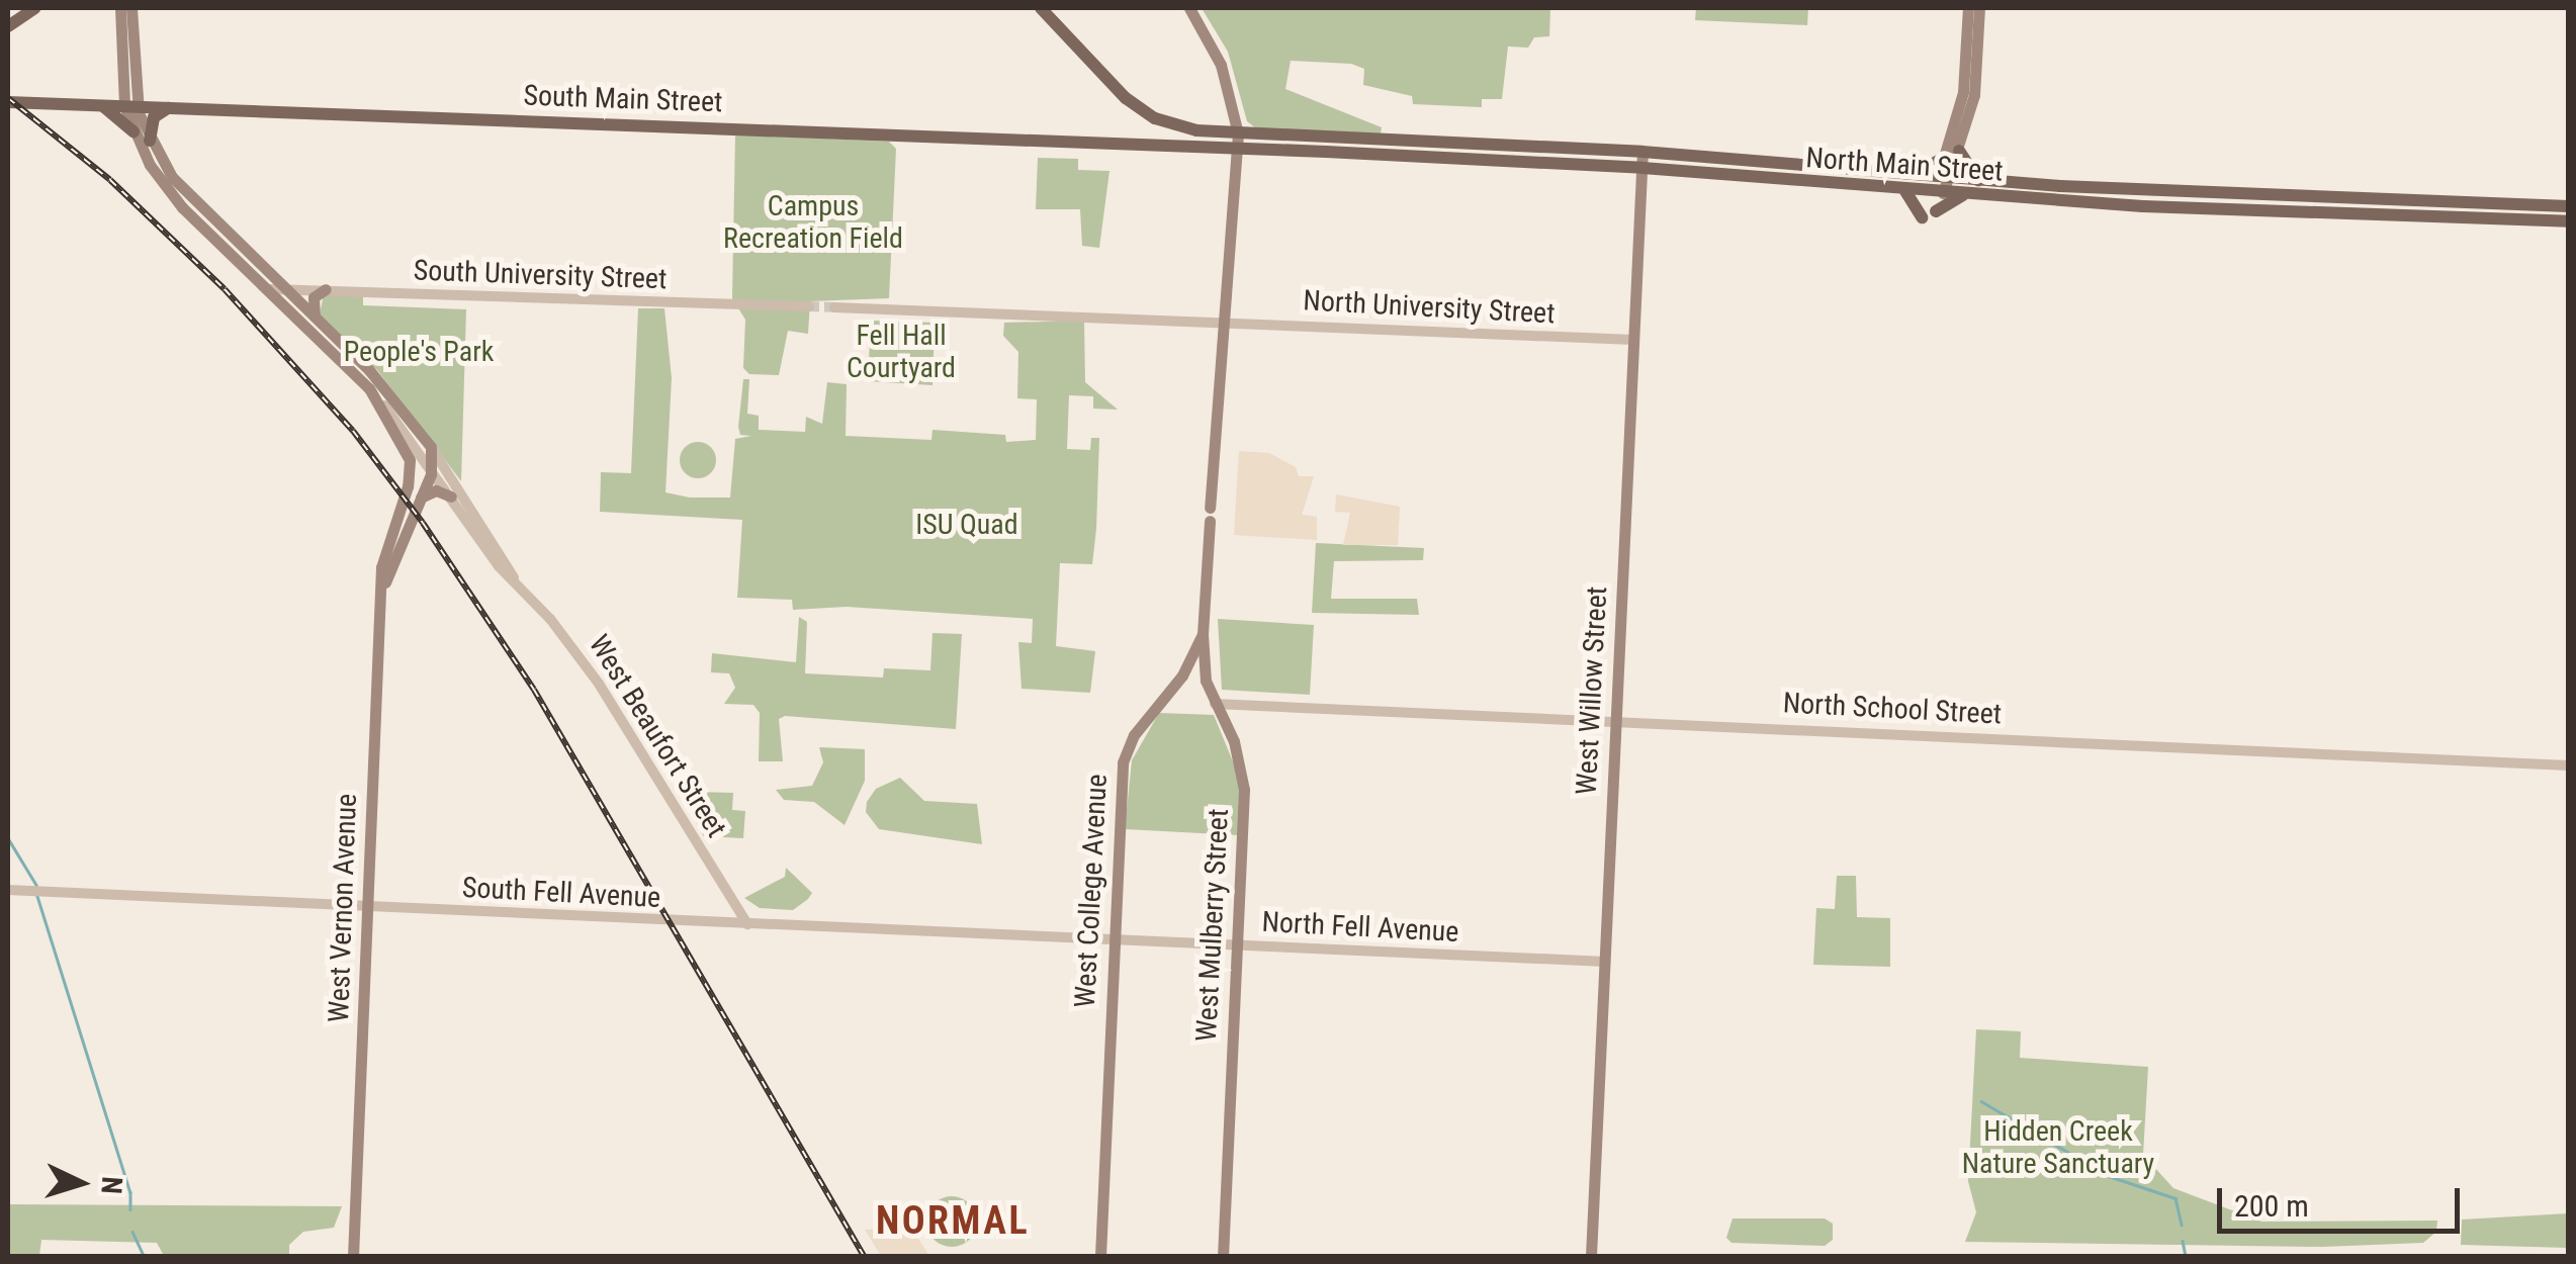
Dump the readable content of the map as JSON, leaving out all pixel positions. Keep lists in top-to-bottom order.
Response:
{
  "streets": {
    "main road": [
      "South Main Street",
      "North Main Street",
      "West Willow Street",
      "West Beaufort Street",
      "West College Avenue",
      "West Vernon Avenue",
      "West Mulberry Street"
    ],
    "street": [
      "South University Street",
      "North University Street",
      "North School Street",
      "South Fell Avenue",
      "North Fell Avenue"
    ]
  },
  "crossings": [
    ["South Main Street", "North Main Street"],
    ["South Main Street", "West Beaufort Street"],
    ["South Main Street", "West College Avenue"],
    ["North Main Street", "West Willow Street"],
    ["North Main Street", "West College Avenue"],
    ["South University Street", "West Beaufort Street"],
    ["North University Street", "West Willow Street"],
    ["North University Street", "West College Avenue"],
    ["West Willow Street", "North School Street"],
    ["West Willow Street", "North Fell Avenue"],
    ["North School Street", "West Mulberry Street"],
    ["West Beaufort Street", "South Fell Avenue"],
    ["West Beaufort Street", "West Vernon Avenue"],
    ["West College Avenue", "South Fell Avenue"],
    ["West College Avenue", "West Mulberry Street"],
    ["West College Avenue", "North Fell Avenue"],
    ["South Fell Avenue", "West Vernon Avenue"],
    ["South Fell Avenue", "North Fell Avenue"],
    ["West Mulberry Street", "North Fell Avenue"]
  ],
  "districts": ["NORMAL"],
  "parks": [
    "Campus Recreation Field",
    "Fell Hall Courtyard",
    "People's Park",
    "ISU Quad",
    "Hidden Creek Nature Sanctuary"
  ],
  "scale_bar": "200 m",
  "north": "right"
}
